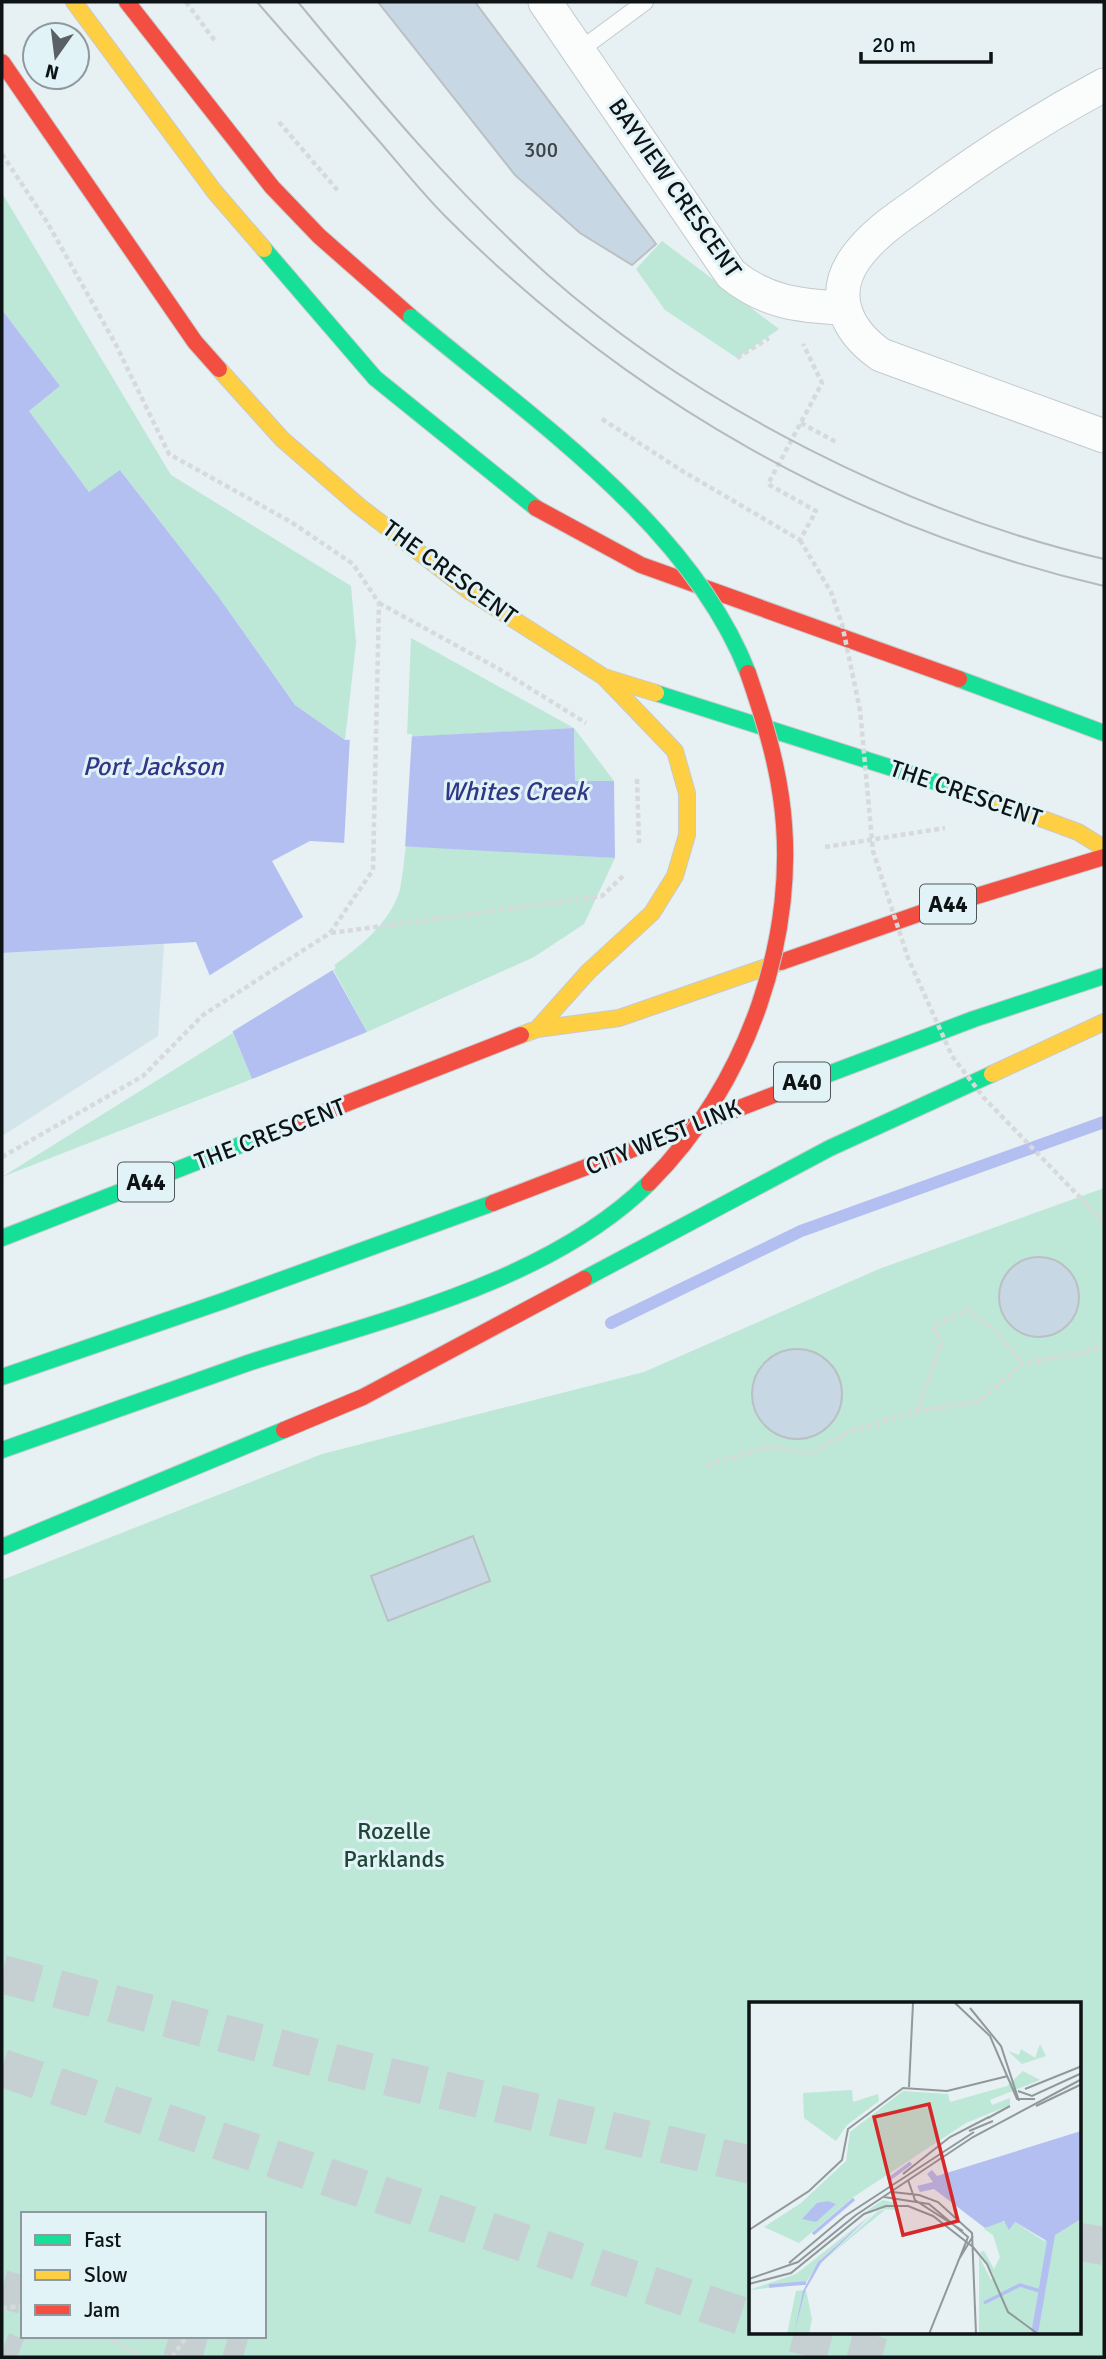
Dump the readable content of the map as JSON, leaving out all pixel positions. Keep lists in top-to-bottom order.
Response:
{
  "streets": {
    "main road": [
      "THE CRESCENT",
      "A44",
      "A40",
      "CITY WEST LINK"
    ],
    "street": ["BAYVIEW CRESCENT"]
  },
  "crossings": [
    ["THE CRESCENT", "A44"]
  ],
  "water": ["Port Jackson", "Whites Creek"],
  "parks": ["Rozelle Parklands"],
  "house_numbers": ["300"],
  "legend": ["Fast", "Slow", "Jam"],
  "scale_bar": "20 m",
  "north": "bottom"
}
